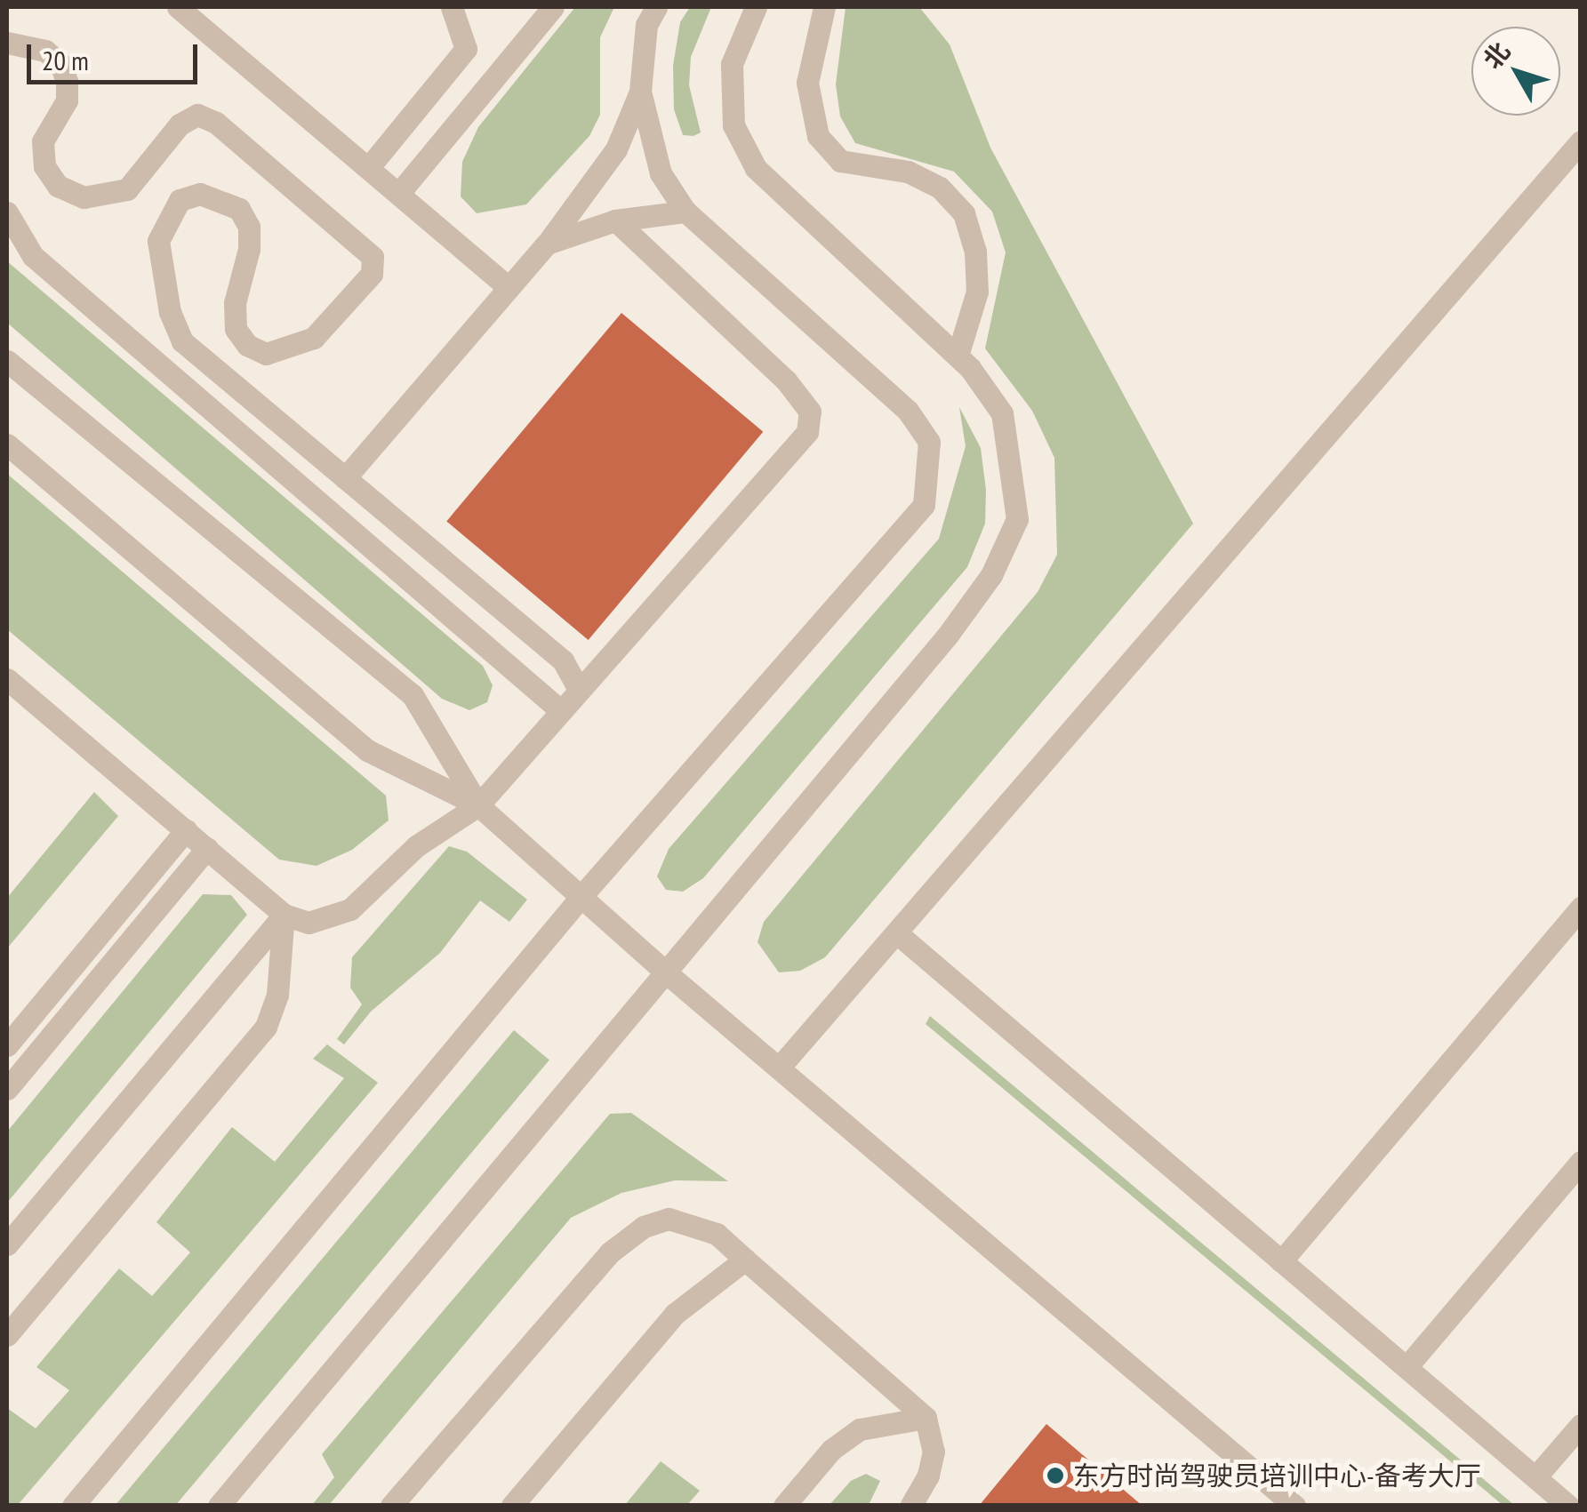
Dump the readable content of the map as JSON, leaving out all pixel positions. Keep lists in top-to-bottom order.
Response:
{
  "places": ["东方时尚驾驶员培训中心-备考大厅"],
  "scale_bar": "20 m",
  "north": "top left"
}
